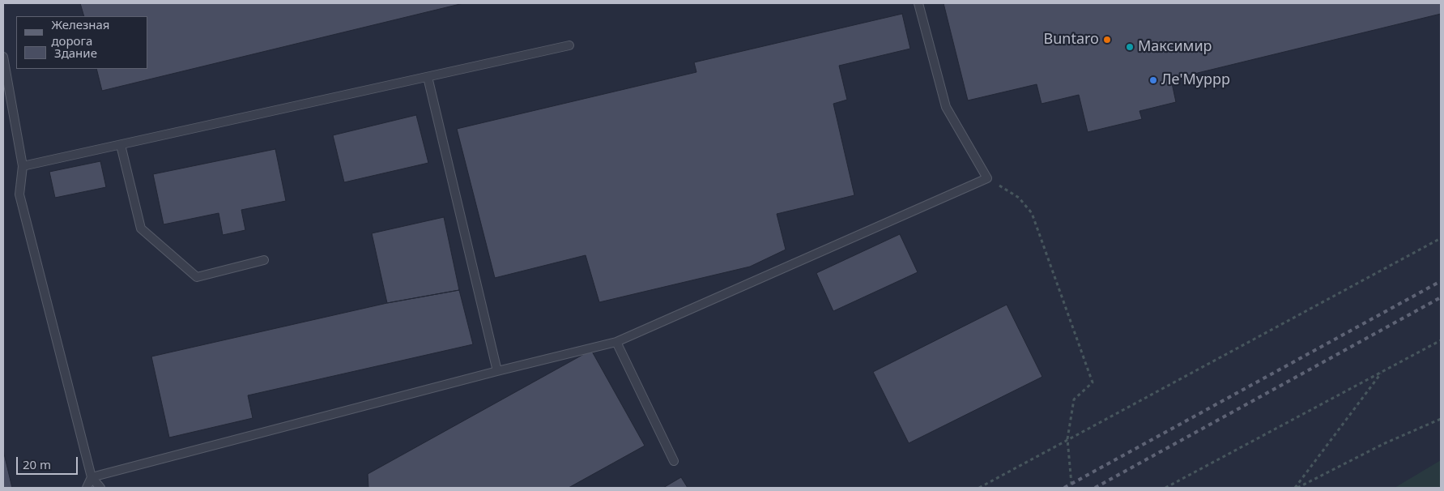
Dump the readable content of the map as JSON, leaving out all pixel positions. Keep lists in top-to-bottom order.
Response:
{
  "places": ["Buntaro", "Максимир", "Ле'Муррр"],
  "legend": ["Железная дорога", "Здание"],
  "scale_bar": "20 m"
}
